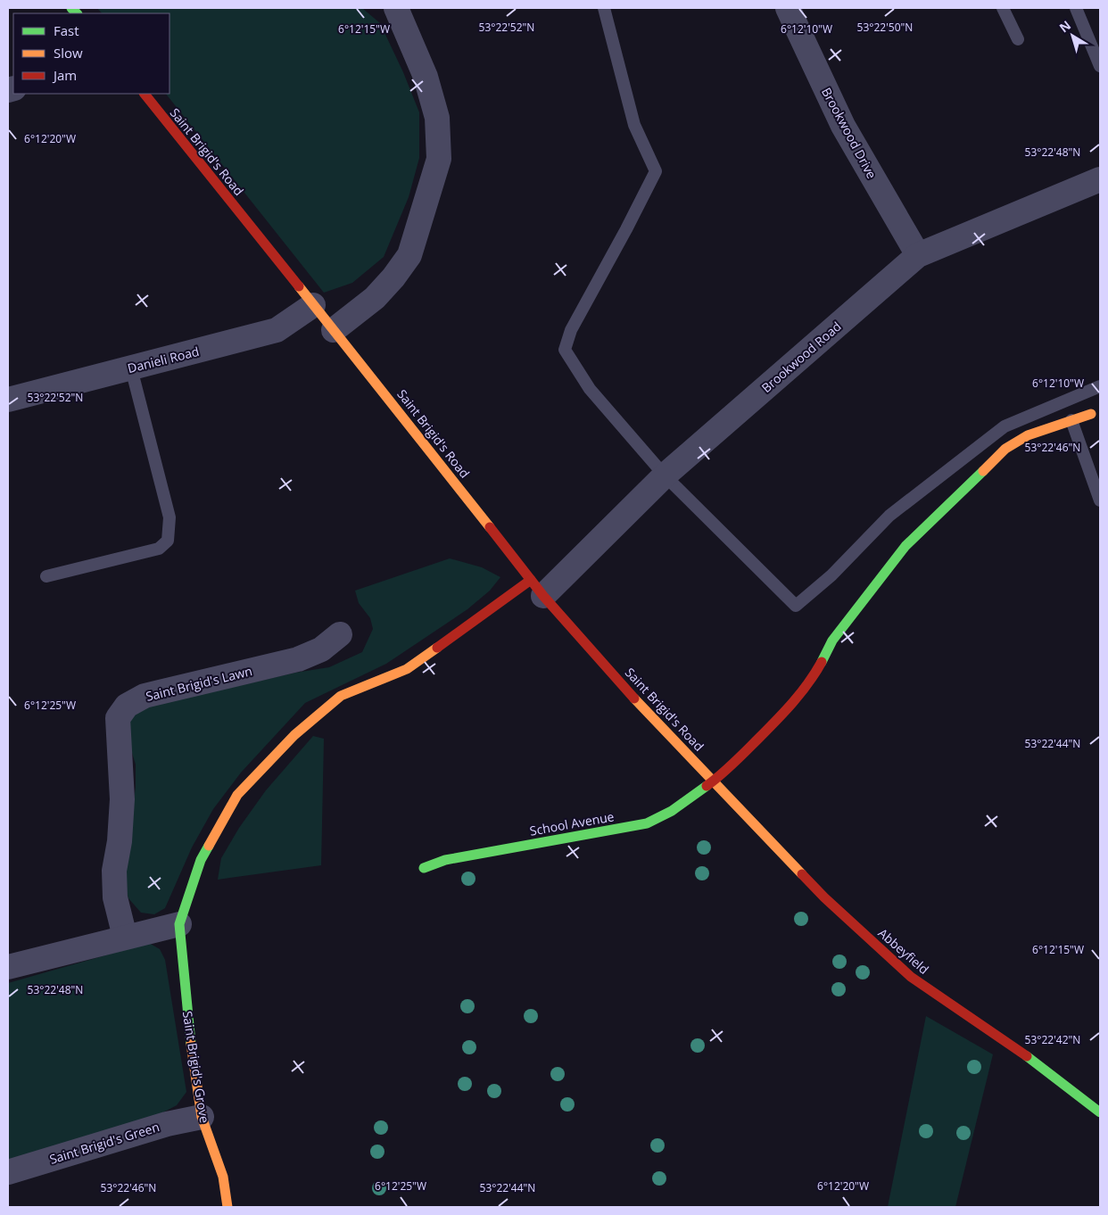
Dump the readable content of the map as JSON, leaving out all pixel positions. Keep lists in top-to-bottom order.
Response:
{
  "streets": {
    "street": [
      "Brookwood Drive",
      "Saint Brigid's Road",
      "Brookwood Road",
      "Danieli Road",
      "Saint Brigid's Lawn",
      "School Avenue",
      "Abbeyfield",
      "Saint Brigid's Grove",
      "Saint Brigid's Green"
    ]
  },
  "crossings": [
    ["Brookwood Drive", "Brookwood Road"],
    ["Saint Brigid's Road", "Brookwood Road"],
    ["Saint Brigid's Road", "Danieli Road"],
    ["Saint Brigid's Road", "School Avenue"],
    ["Saint Brigid's Road", "Abbeyfield"],
    ["Saint Brigid's Road", "Saint Brigid's Grove"],
    ["Brookwood Road", "Saint Brigid's Grove"],
    ["School Avenue", "Abbeyfield"],
    ["Saint Brigid's Grove", "Saint Brigid's Green"]
  ],
  "legend": ["Fast", "Slow", "Jam"],
  "north": "top left",
  "coordinates": [
    "53°22'52\"N",
    "53°22'50\"N",
    "6°12'10\"W",
    "6°12'15\"W",
    "6°12'20\"W",
    "53°22'48\"N",
    "53°22'46\"N",
    "6°12'25\"W",
    "53°22'44\"N",
    "53°22'42\"N"
  ]
}
